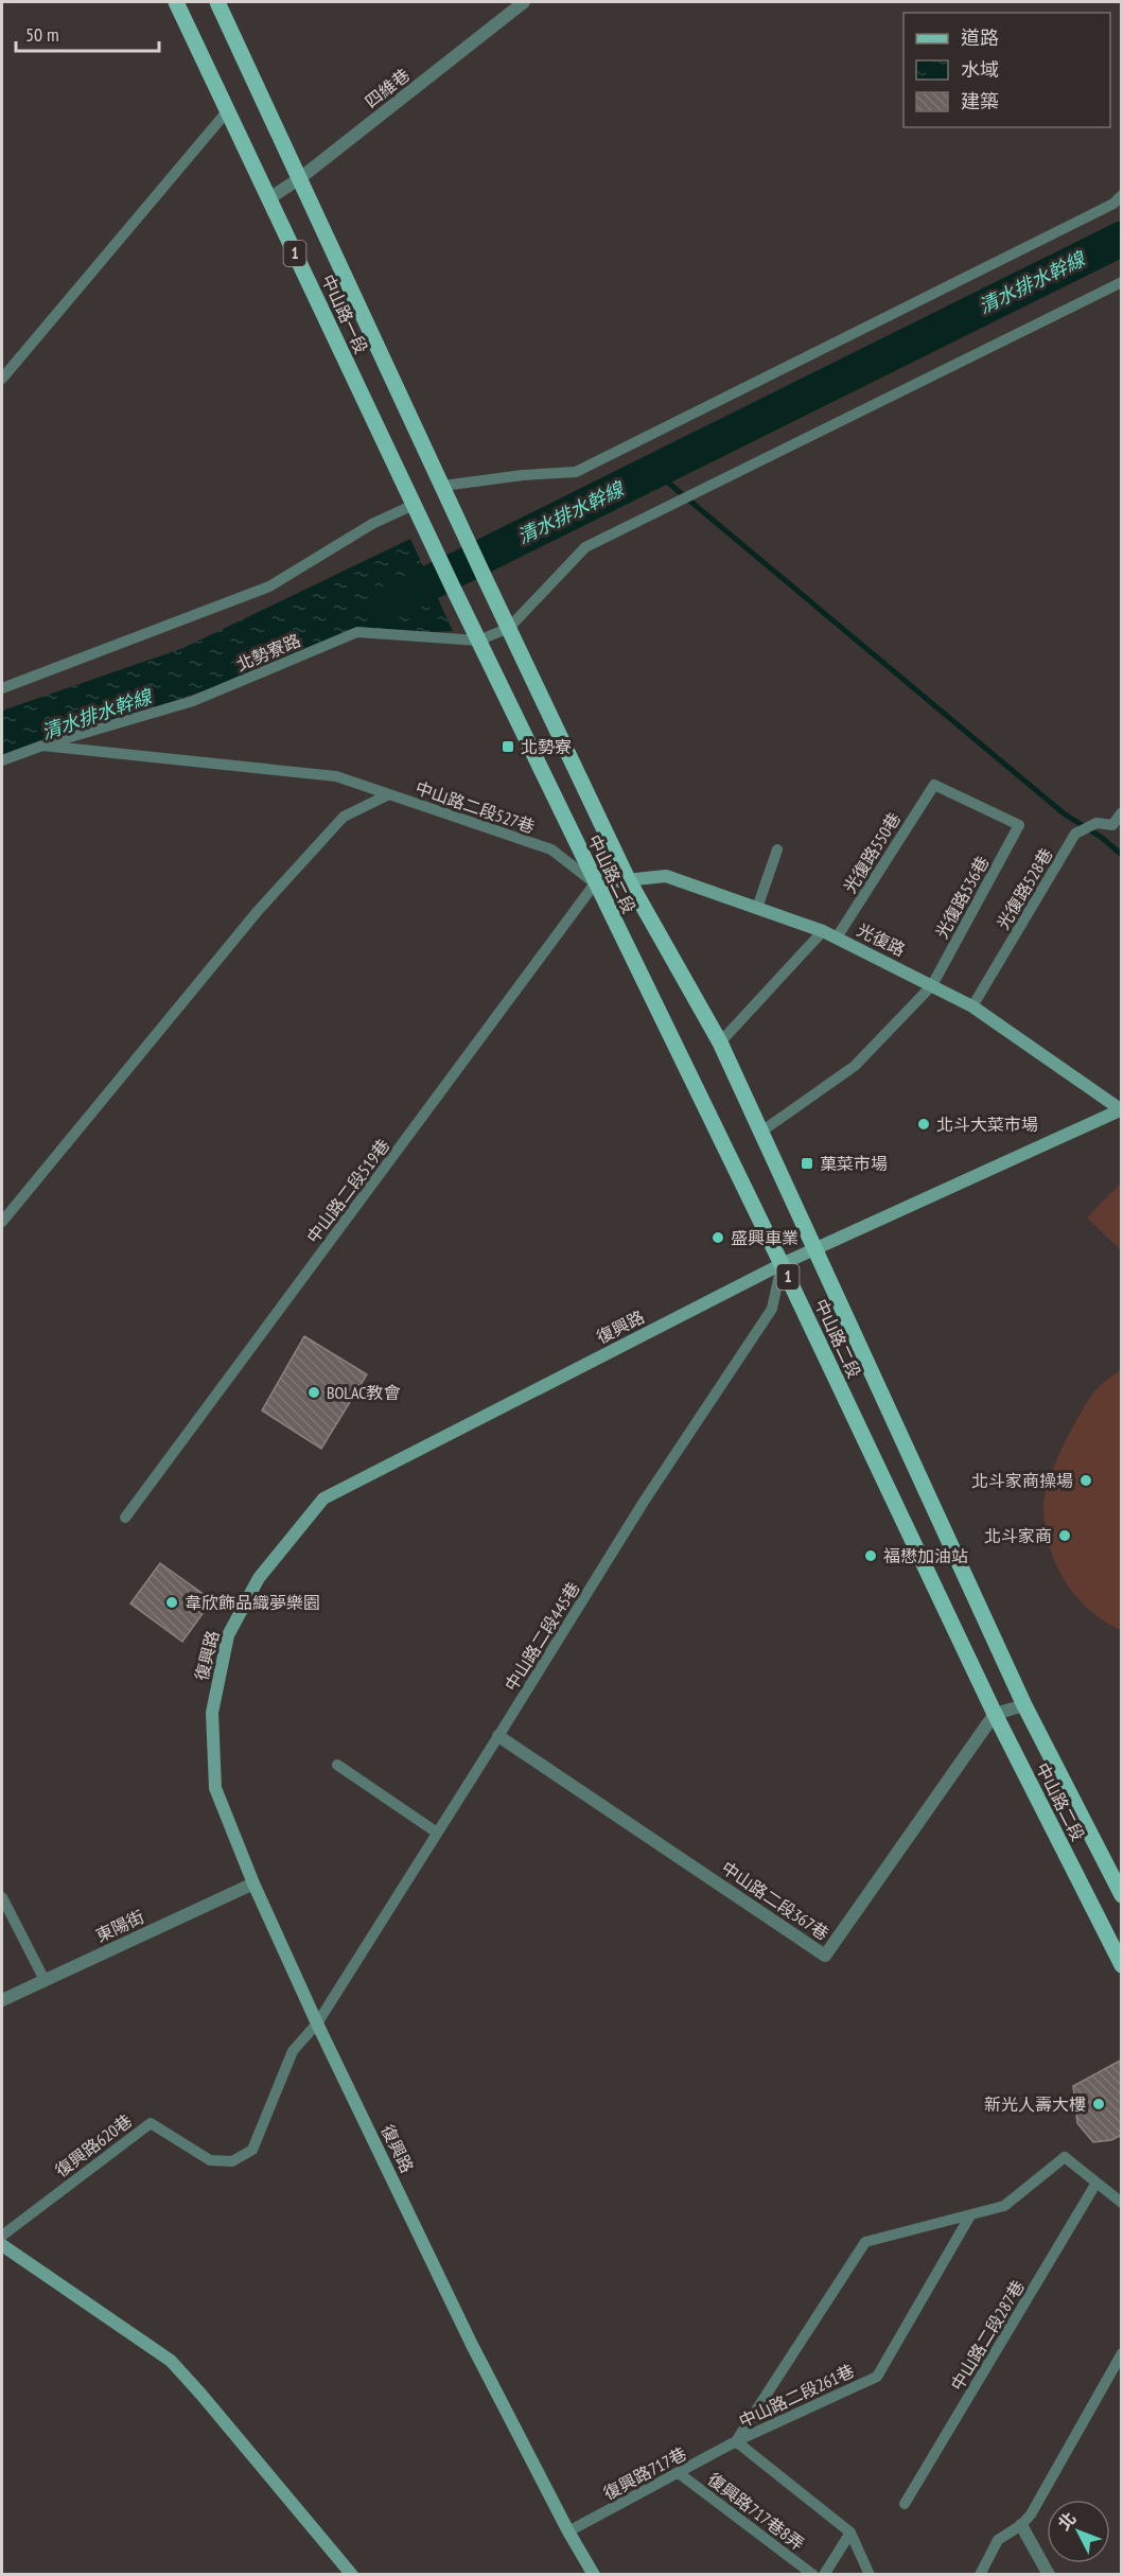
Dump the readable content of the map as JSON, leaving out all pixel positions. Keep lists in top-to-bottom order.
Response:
{
  "streets": {
    "main road": ["1", "中山路一段", "中山路二段"],
    "street": [
      "四維巷",
      "光復路",
      "復興路",
      "中山路二段367巷",
      "東陽街"
    ],
    "lane": [
      "北勢寮路",
      "中山路二段527巷",
      "光復路550巷",
      "光復路528巷",
      "光復路536巷",
      "中山路二段519巷",
      "中山路二段445巷",
      "復興路620巷",
      "中山路二段287巷",
      "中山路二段261巷",
      "復興路717巷",
      "復興路717巷8弄"
    ]
  },
  "crossings": [
    ["四維巷", "中山路一段"],
    ["中山路一段", "中山路二段"],
    ["北勢寮路", "中山路二段527巷"],
    ["北勢寮路", "中山路二段"],
    ["中山路二段527巷", "中山路二段"],
    ["中山路二段527巷", "光復路"],
    ["中山路二段527巷", "中山路二段519巷"],
    ["光復路550巷", "光復路536巷"],
    ["光復路550巷", "光復路"],
    ["中山路二段", "光復路536巷"],
    ["中山路二段", "光復路"],
    ["中山路二段", "中山路二段519巷"],
    ["中山路二段", "復興路"],
    ["中山路二段", "中山路二段445巷"],
    ["中山路二段", "中山路二段367巷"],
    ["光復路528巷", "光復路"],
    ["光復路536巷", "光復路"],
    ["光復路", "中山路二段519巷"],
    ["光復路", "復興路"],
    ["復興路", "中山路二段445巷"],
    ["復興路", "東陽街"],
    ["復興路", "復興路620巷"],
    ["復興路", "復興路717巷"],
    ["中山路二段445巷", "中山路二段367巷"],
    ["中山路二段445巷", "復興路620巷"],
    ["中山路二段287巷", "中山路二段261巷"],
    ["中山路二段261巷", "復興路717巷"],
    ["復興路717巷", "復興路717巷8弄"]
  ],
  "water": ["清水排水幹線"],
  "places": {
    "transit": ["北勢寮", "菓菜市場"],
    "other": [
      "北斗大菜市場",
      "盛興車業",
      "BOLAC教會",
      "北斗家商操場",
      "北斗家商",
      "福懋加油站",
      "韋欣飾品織夢樂園",
      "新光人壽大樓"
    ]
  },
  "legend": ["道路", "水域", "建築"],
  "scale_bar": "50 m",
  "north": "top left"
}
